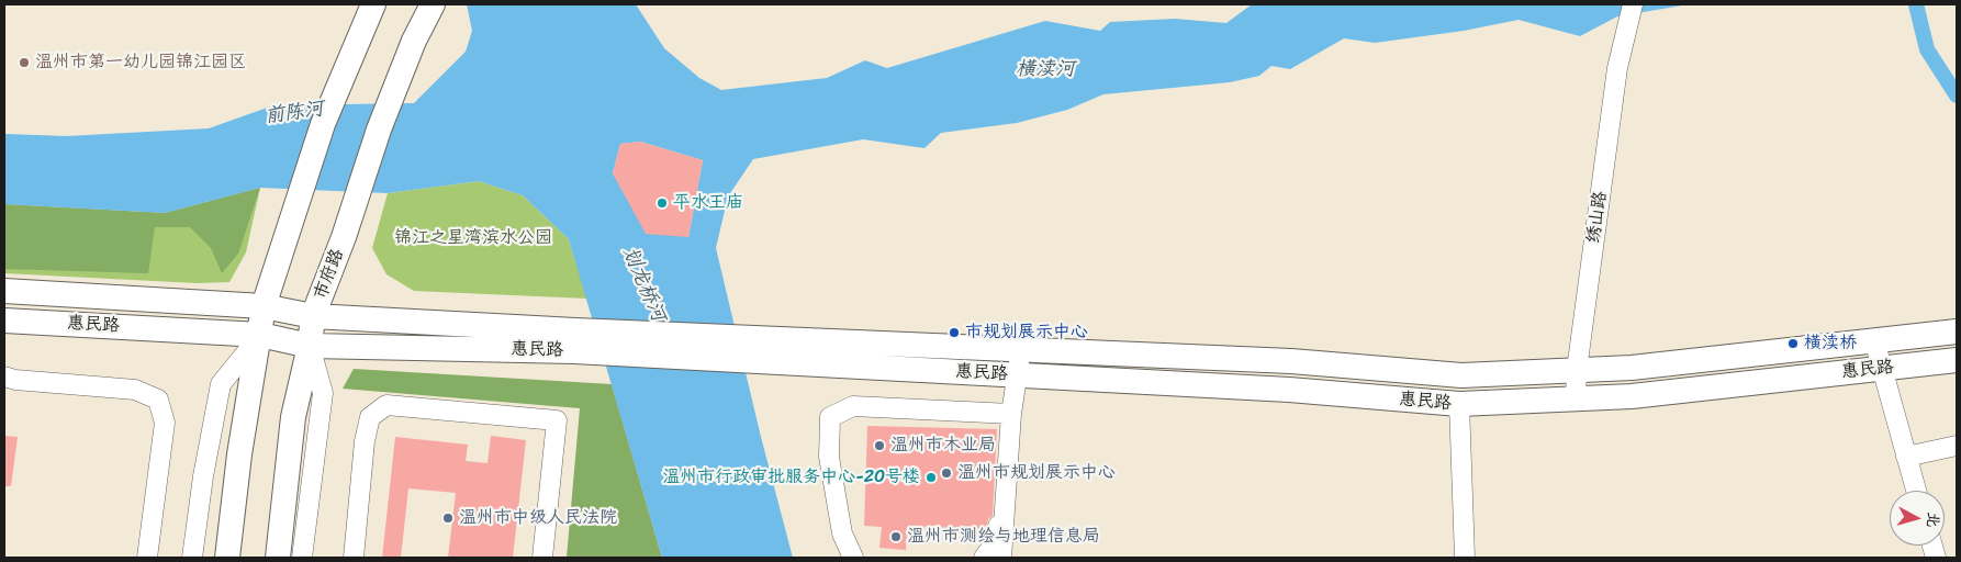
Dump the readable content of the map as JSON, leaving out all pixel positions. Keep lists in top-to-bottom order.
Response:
{
  "streets": {
    "main road": ["市府路", "惠民路"],
    "street": ["绣山路"]
  },
  "crossings": [
    ["绣山路", "惠民路"],
    ["市府路", "惠民路"]
  ],
  "water": ["横渎河", "前陈河", "划龙桥河"],
  "parks": ["锦江之星湾滨水公园"],
  "places": [
    "温州市第一幼儿园锦江园区",
    "平水王庙",
    "市规划展示中心",
    "横渎桥",
    "温州市木业局",
    "温州市规划展示中心",
    "温州市行政审批服务中心-20号楼",
    "温州市中级人民法院",
    "温州市测绘与地理信息局"
  ],
  "north": "right"
}
